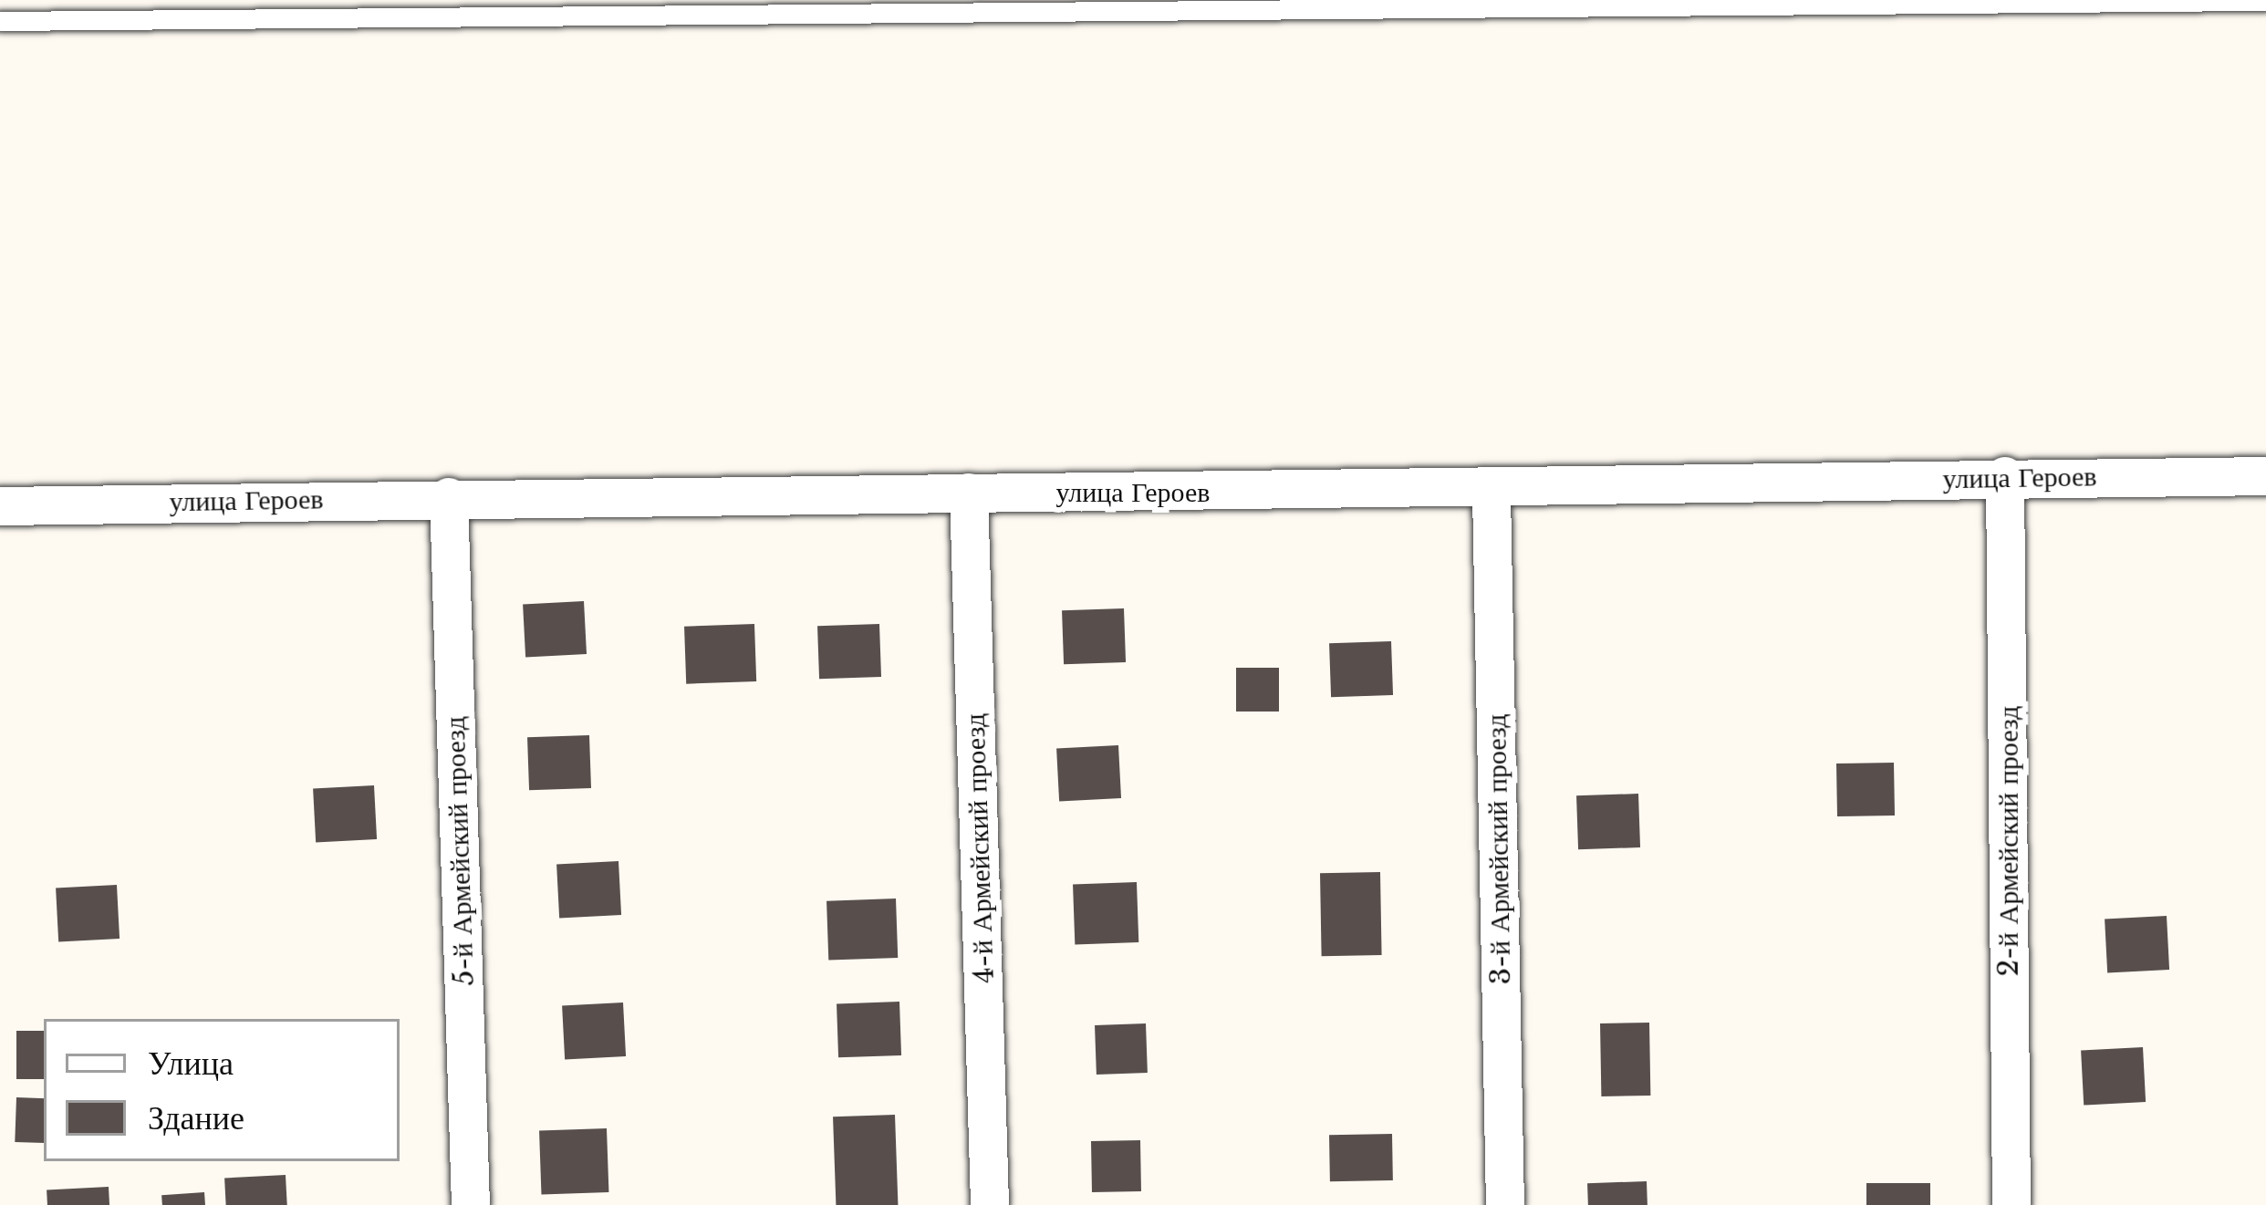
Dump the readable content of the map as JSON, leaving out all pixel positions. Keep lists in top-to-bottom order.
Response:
{
  "streets": {
    "street": [
      "улица Героев",
      "2-й Армейский проезд",
      "4-й Армейский проезд",
      "3-й Армейский проезд",
      "5-й Армейский проезд"
    ]
  },
  "crossings": [
    ["улица Героев", "2-й Армейский проезд"],
    ["улица Героев", "4-й Армейский проезд"],
    ["улица Героев", "3-й Армейский проезд"],
    ["улица Героев", "5-й Армейский проезд"]
  ],
  "legend": ["Улица", "Здание"]
}
